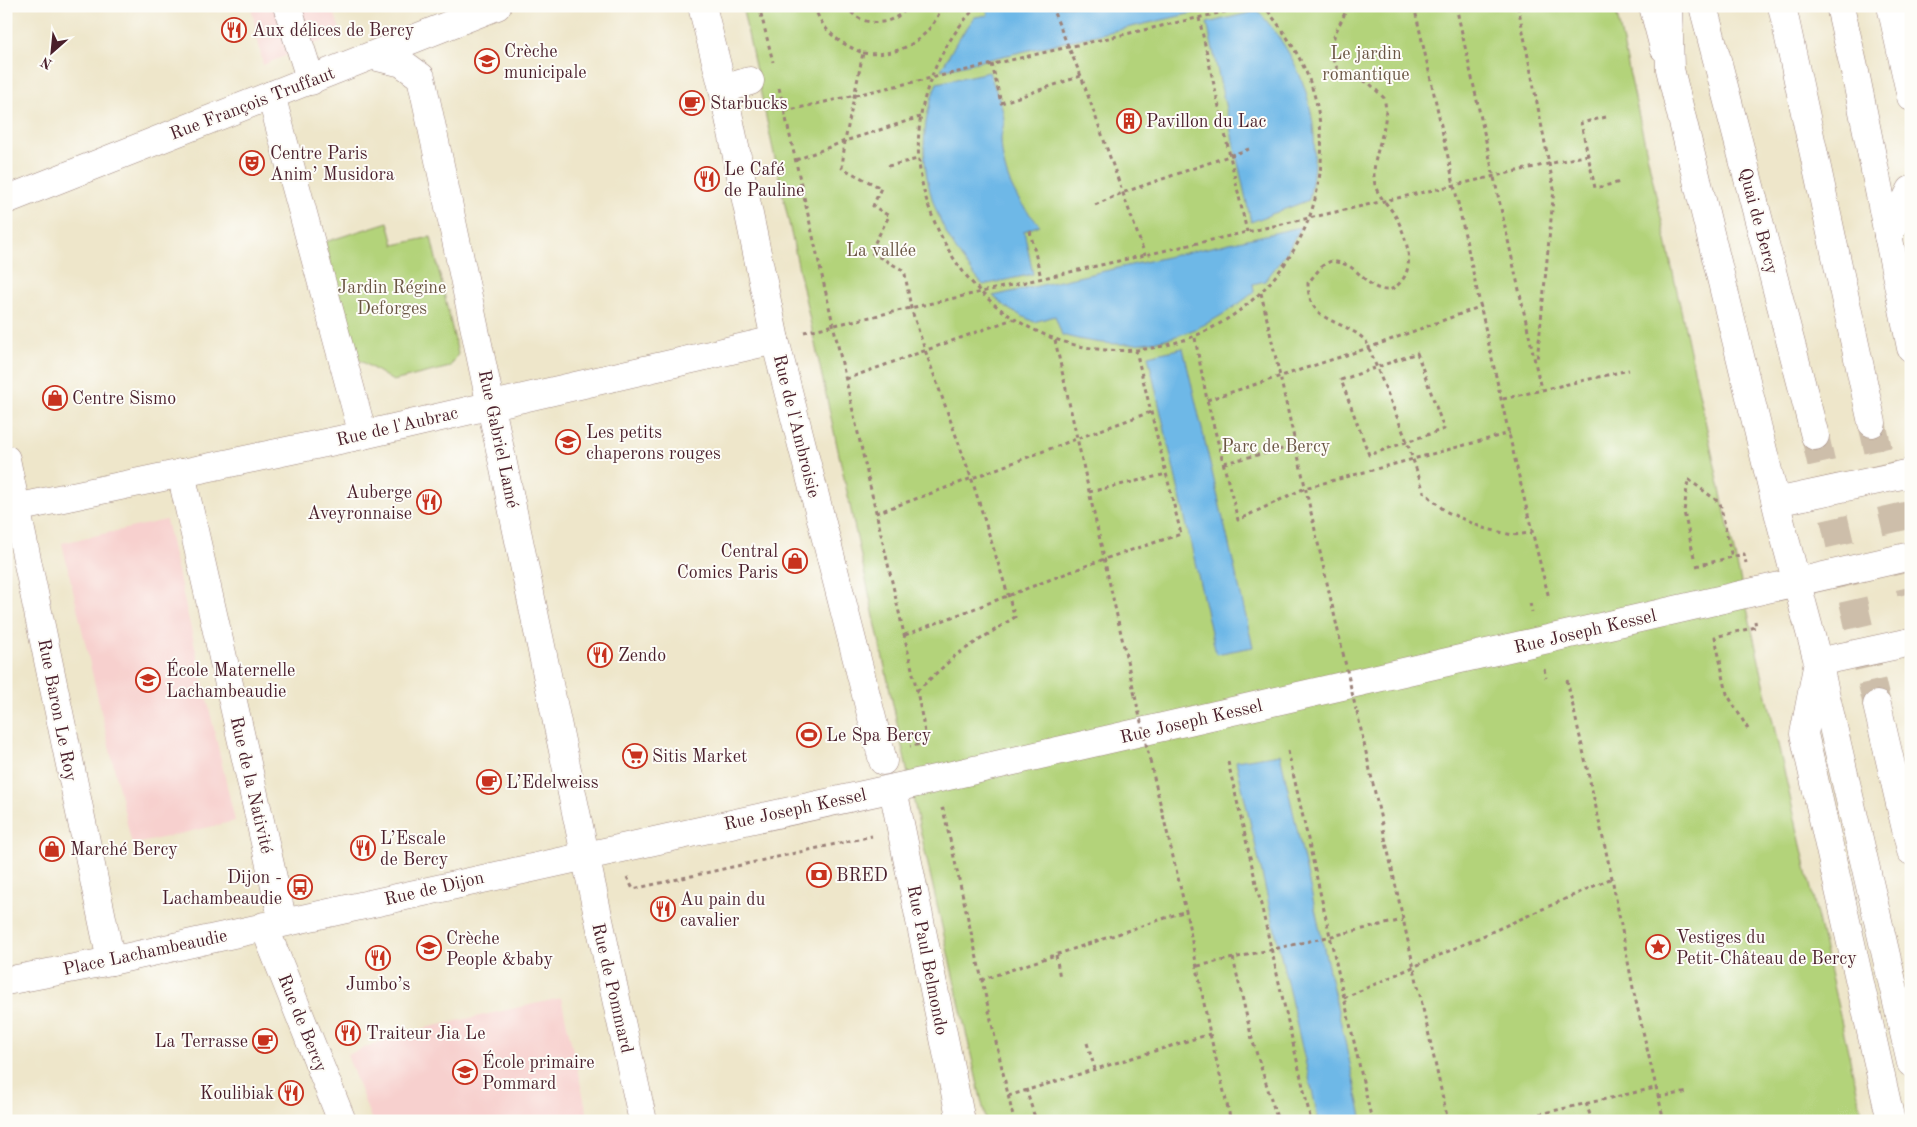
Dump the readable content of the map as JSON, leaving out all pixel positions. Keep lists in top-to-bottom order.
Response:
{
  "streets": {
    "street": [
      "Rue François Truffaut",
      "Quai de Bercy",
      "Rue de l'Aubrac",
      "Rue de l'Ambroisie",
      "Rue Gabriel Lamé",
      "Rue Joseph Kessel",
      "Rue Baron Le Roy",
      "Rue de la Nativité",
      "Rue de Dijon",
      "Place Lachambeaudie",
      "Rue Paul Belmondo",
      "Rue de Pommard",
      "Rue de Bercy"
    ]
  },
  "crossings": [
    ["Rue François Truffaut", "Rue Gabriel Lamé"],
    ["Rue de l'Aubrac", "Rue de l'Ambroisie"],
    ["Rue de l'Aubrac", "Rue Gabriel Lamé"],
    ["Rue de l'Aubrac", "Rue Baron Le Roy"],
    ["Rue de l'Aubrac", "Rue de la Nativité"],
    ["Rue Gabriel Lamé", "Rue Joseph Kessel"],
    ["Rue Gabriel Lamé", "Rue de Dijon"],
    ["Rue Gabriel Lamé", "Rue de Pommard"],
    ["Rue Joseph Kessel", "Rue de Dijon"],
    ["Rue Joseph Kessel", "Rue de Pommard"],
    ["Rue Baron Le Roy", "Place Lachambeaudie"],
    ["Rue de la Nativité", "Rue de Dijon"],
    ["Rue de la Nativité", "Place Lachambeaudie"],
    ["Rue de la Nativité", "Rue de Bercy"],
    ["Rue de Dijon", "Place Lachambeaudie"],
    ["Rue de Dijon", "Rue de Pommard"],
    ["Rue de Dijon", "Rue de Bercy"],
    ["Place Lachambeaudie", "Rue de Bercy"]
  ],
  "parks": [
    "Le jardin romantique",
    "La vallée",
    "Jardin Régine Deforges",
    "Parc de Bercy"
  ],
  "places": {
    "restaurant": [
      "Aux délices de Bercy",
      "Le Café de Pauline",
      "Auberge Aveyronnaise",
      "Zendo",
      "L’Escale de Bercy",
      "Au pain du cavalier",
      "Jumbo’s",
      "Traiteur Jia Le",
      "Koulibiak"
    ],
    "school or university": [
      "Crèche municipale",
      "Les petits chaperons rouges",
      "École Maternelle Lachambeaudie",
      "Crèche People &baby",
      "École primaire Pommard"
    ],
    "cafe": ["Starbucks", "L’Edelweiss", "La Terrasse"],
    "building": ["Pavillon du Lac"],
    "theatre": ["Centre Paris Anim’ Musidora"],
    "shop": ["Centre Sismo", "Central Comics Paris", "Marché Bercy"],
    "sports": ["Le Spa Bercy"],
    "supermarket": ["Sitis Market"],
    "bank": ["BRED"],
    "bus stop": ["Dijon - Lachambeaudie"],
    "place": ["Vestiges du Petit-Château de Bercy"]
  },
  "north": "bottom left"
}
